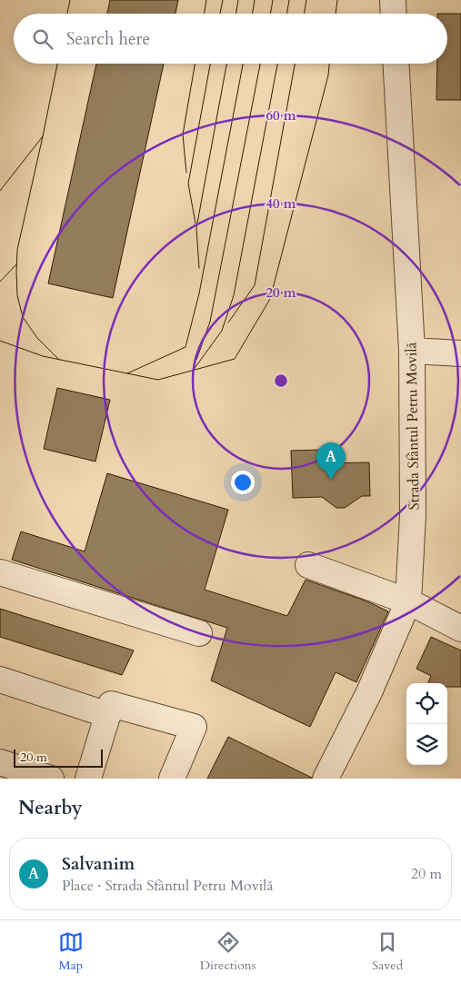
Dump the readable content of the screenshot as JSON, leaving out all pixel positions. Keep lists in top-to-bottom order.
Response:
{
  "streets": {
    "street": ["Strada Sfântul Petru Movilă"]
  },
  "scale_bar": "20 m",
  "page": {
    "search": "Search here",
    "pins": "A",
    "scale": "20 m",
    "heading": "Nearby",
    "list": [
      {
        "mark": "A",
        "name": "Salvanim",
        "note": "Place · Strada Sfântul Petru Movilă",
        "value": "20 m"
      }
    ],
    "nav": ["Map", "Directions", "Saved"]
  },
  "rings": ["60 m", "40 m", "20 m"]
}
